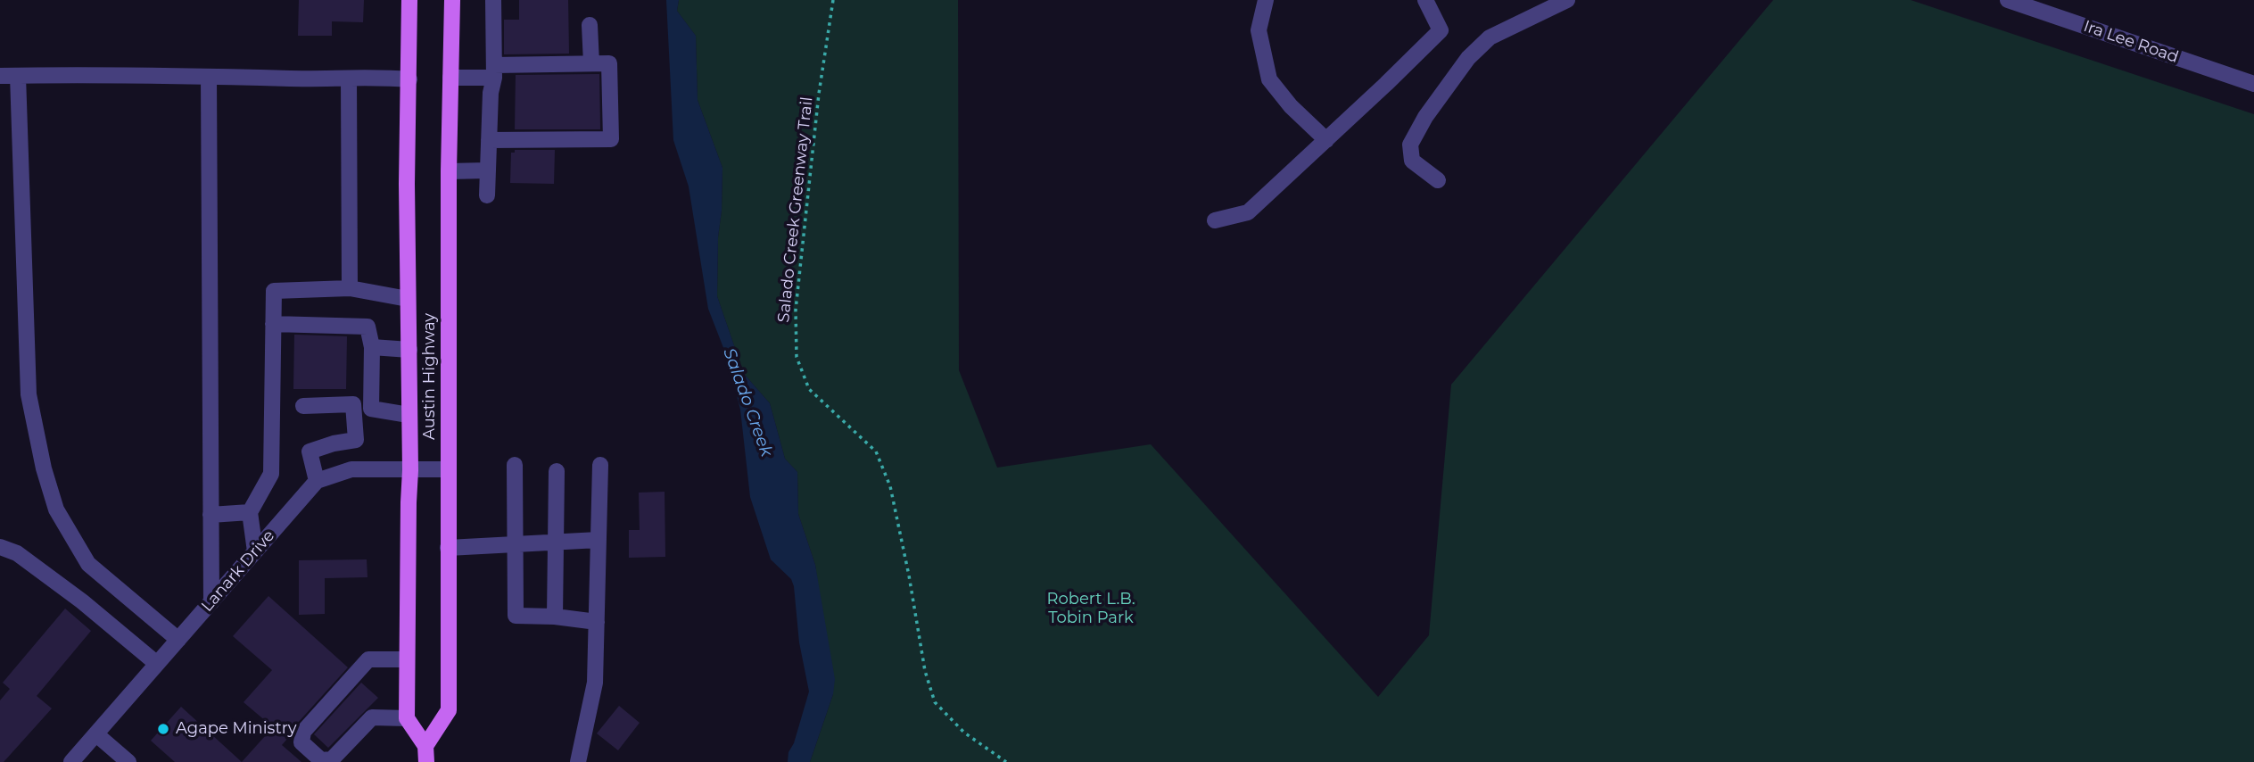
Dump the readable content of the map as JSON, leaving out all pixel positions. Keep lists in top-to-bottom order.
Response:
{
  "streets": {
    "main road": ["Austin Highway"],
    "street": ["Ira Lee Road", "Lanark Drive"],
    "path": ["Salado Creek Greenway Trail"]
  },
  "water": ["Salado Creek"],
  "parks": ["Robert L.B. Tobin Park"],
  "places": ["Agape Ministry"]
}
